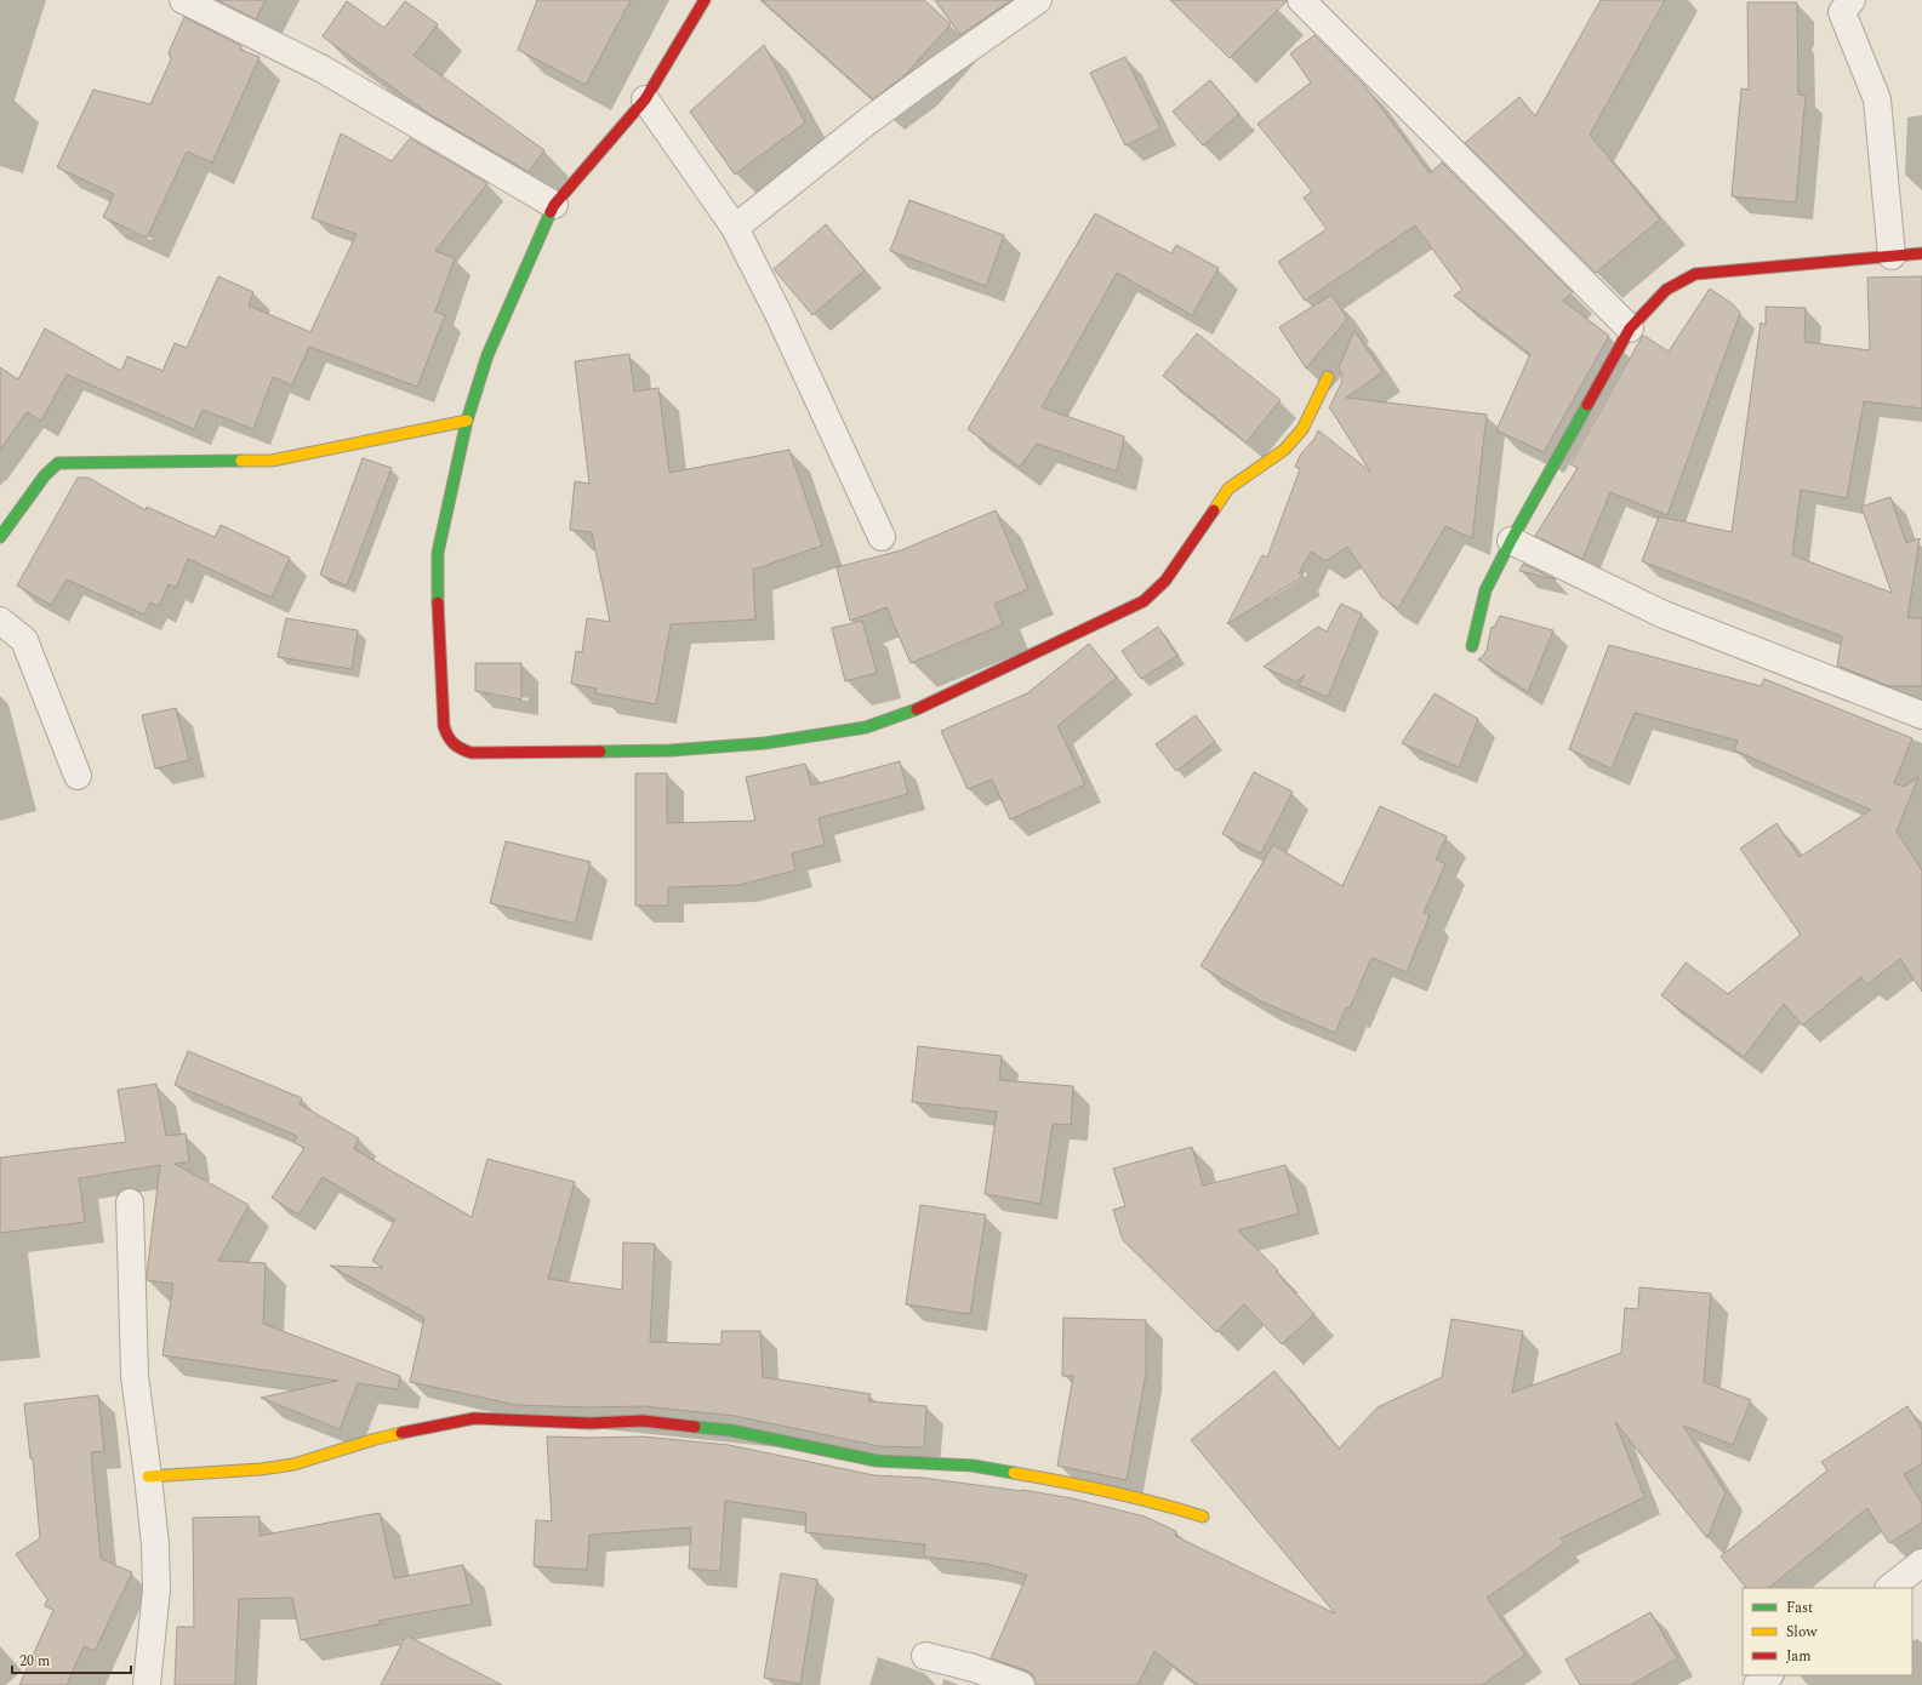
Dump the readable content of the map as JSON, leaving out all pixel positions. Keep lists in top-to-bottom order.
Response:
{
  "legend": ["Fast", "Slow", "Jam"],
  "scale_bar": "20 m"
}
